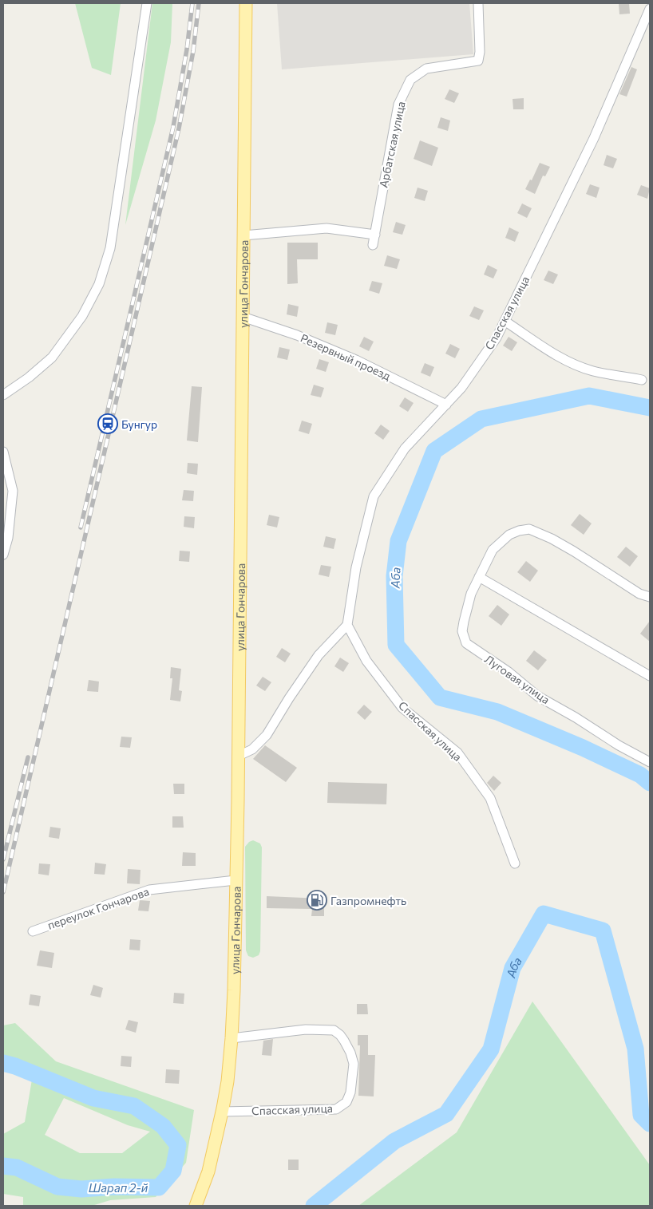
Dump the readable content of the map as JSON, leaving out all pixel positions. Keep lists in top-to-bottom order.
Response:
{
  "streets": {
    "main road": ["улица Гончарова"],
    "street": [
      "Арбатская улица",
      "Спасская улица",
      "Резервный проезд",
      "Луговая улица",
      "переулок Гончарова"
    ]
  },
  "crossings": [
    ["улица Гончарова", "Спасская улица"],
    ["улица Гончарова", "Резервный проезд"],
    ["улица Гончарова", "переулок Гончарова"],
    ["Спасская улица", "Резервный проезд"]
  ],
  "water": ["Аба", "Шарап 2-й"],
  "places": {
    "station": ["Бунгур"],
    "fuel station": ["Газпромнефть"]
  }
}
